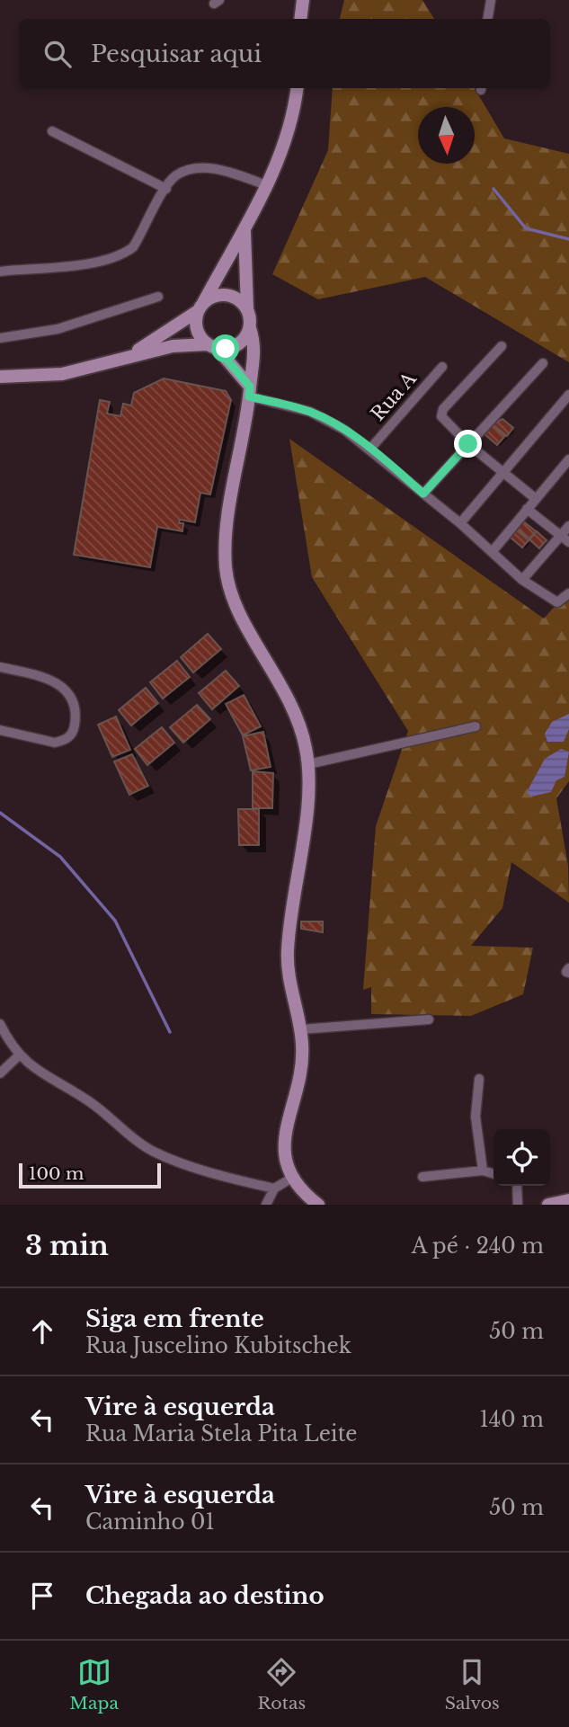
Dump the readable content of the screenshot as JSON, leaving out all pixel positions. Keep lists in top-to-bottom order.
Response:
{
  "streets": {
    "street": ["Rua A"]
  },
  "scale_bar": "100 m",
  "north": "bottom",
  "page": {
    "search": "Pesquisar aqui",
    "scale": "100 m",
    "heading": ["3 min", "A pé · 240 m"],
    "list": [
      ["Siga em frente", "Rua Juscelino Kubitschek", "50 m"],
      ["Vire à esquerda", "Rua Maria Stela Pita Leite", "140 m"],
      ["Vire à esquerda", "Caminho 01", "50 m"],
      "Chegada ao destino"
    ],
    "nav": ["Mapa", "Rotas", "Salvos"]
  }
}
